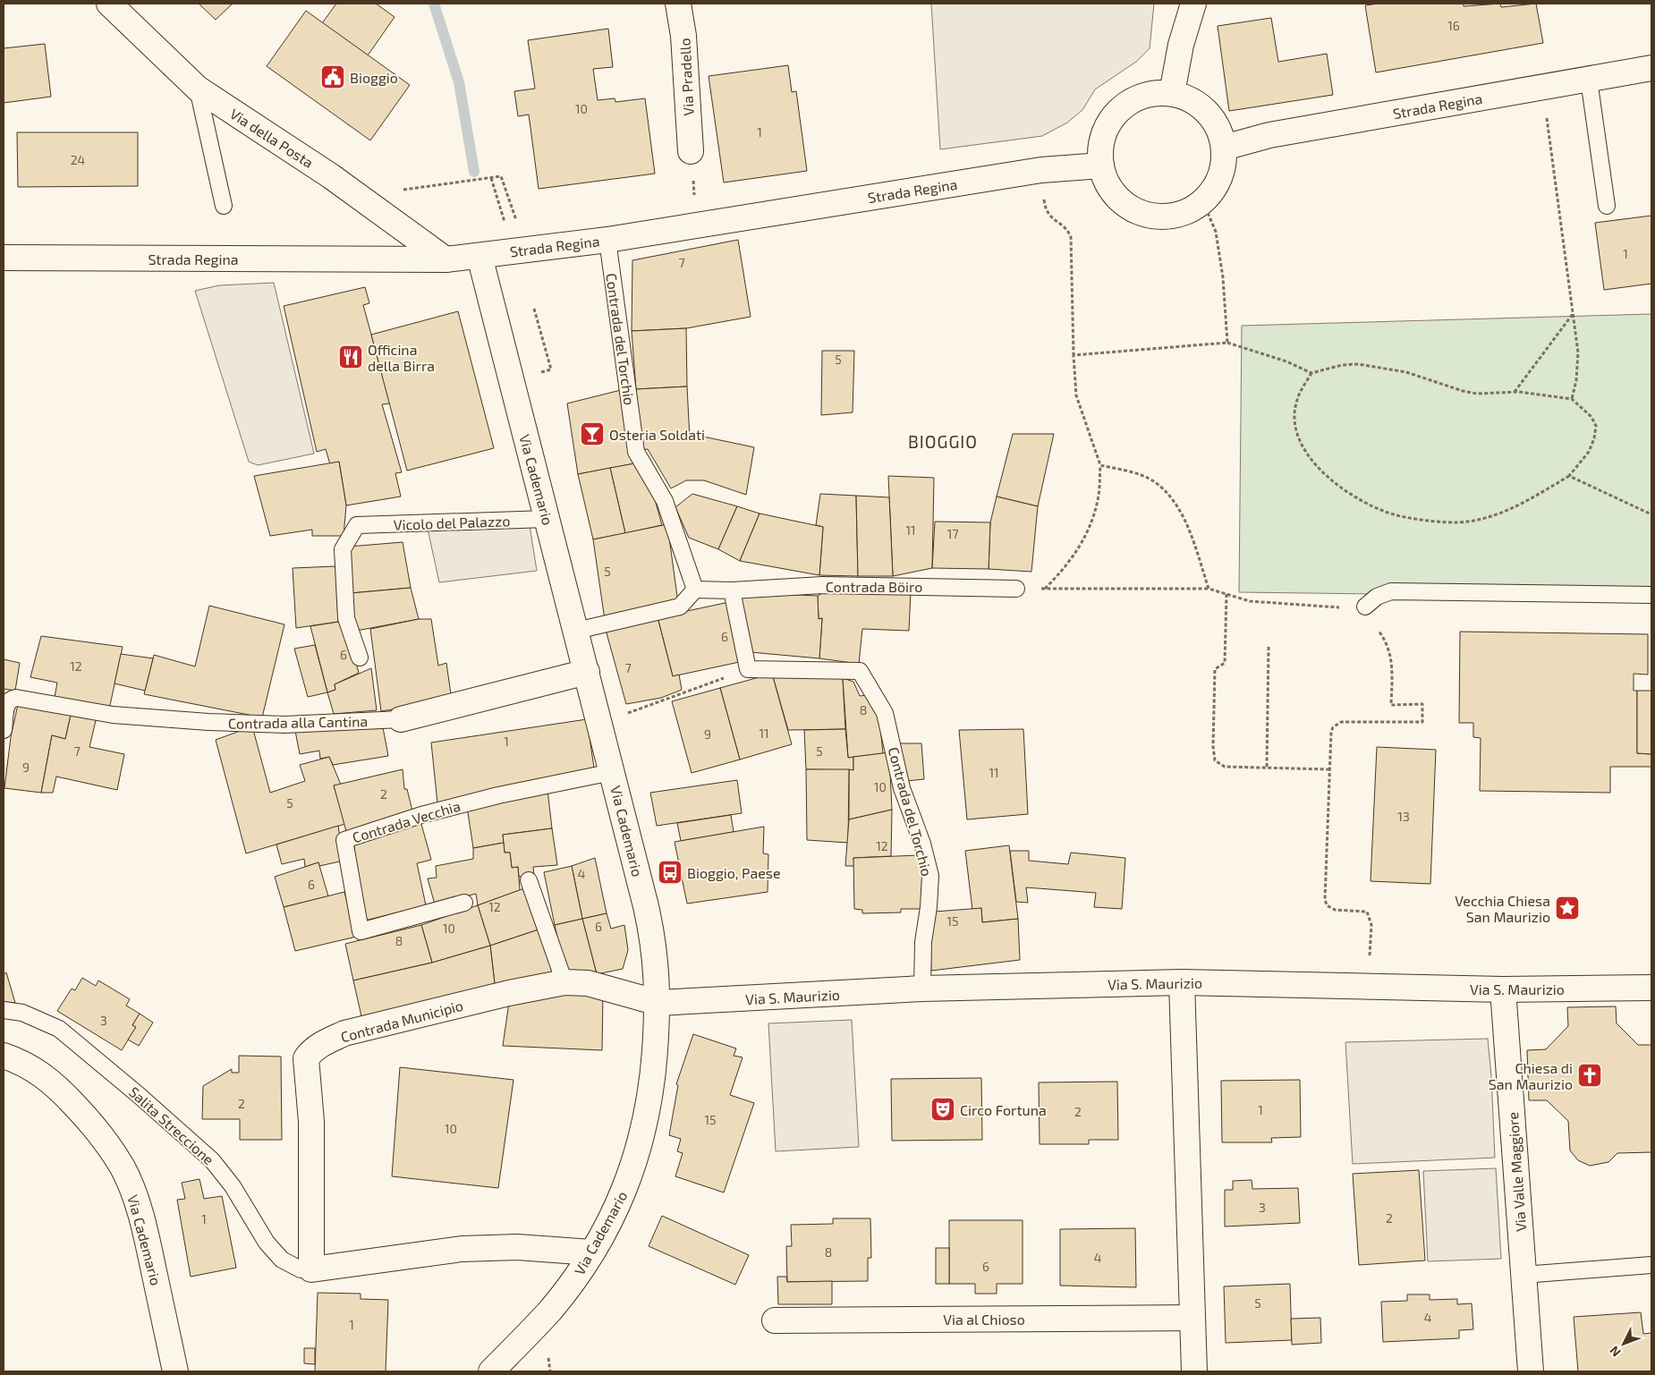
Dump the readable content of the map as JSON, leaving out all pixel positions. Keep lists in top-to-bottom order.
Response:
{
  "streets": {
    "street": [
      "Via Pradello",
      "Strada Regina",
      "Via della Posta",
      "Via Cademario",
      "Contrada alla Cantina",
      "Via S. Maurizio",
      "Contrada Municipio",
      "Via Valle Maggiore",
      "Via al Chioso"
    ],
    "lane": [
      "Contrada del Torchio",
      "Vicolo del Palazzo",
      "Contrada Böiro",
      "Contrada Vecchia",
      "Salita Streccione"
    ]
  },
  "crossings": [
    ["Strada Regina", "Via della Posta"],
    ["Strada Regina", "Contrada del Torchio"],
    ["Strada Regina", "Via Cademario"],
    ["Contrada del Torchio", "Via S. Maurizio"],
    ["Via Cademario", "Vicolo del Palazzo"],
    ["Via Cademario", "Contrada alla Cantina"],
    ["Via Cademario", "Contrada Vecchia"],
    ["Via Cademario", "Via S. Maurizio"],
    ["Via Cademario", "Contrada Municipio"],
    ["Via S. Maurizio", "Contrada Municipio"],
    ["Via S. Maurizio", "Via Valle Maggiore"],
    ["Contrada Municipio", "Salita Streccione"]
  ],
  "districts": ["BIOGGIO"],
  "places": {
    "public building": ["Bioggio"],
    "restaurant": ["Officina della Birra"],
    "bar": ["Osteria Soldati"],
    "bus stop": ["Bioggio, Paese"],
    "place": ["Vecchia Chiesa San Maurizio"],
    "church": ["Chiesa di San Maurizio"],
    "theatre": ["Circo Fortuna"]
  },
  "house_numbers": [
    "16",
    "10",
    "1",
    "24",
    "1",
    "7",
    "5",
    "11",
    "17",
    "5",
    "6",
    "6",
    "12",
    "7",
    "8",
    "11",
    "9",
    "1",
    "7",
    "5",
    "9",
    "11",
    "10",
    "2",
    "5",
    "13",
    "12",
    "4",
    "6",
    "12",
    "15",
    "6",
    "10",
    "8",
    "3",
    "2",
    "1",
    "2",
    "15",
    "10",
    "3",
    "2",
    "1",
    "8",
    "4",
    "6",
    "5",
    "4",
    "1"
  ],
  "north": "bottom left"
}
